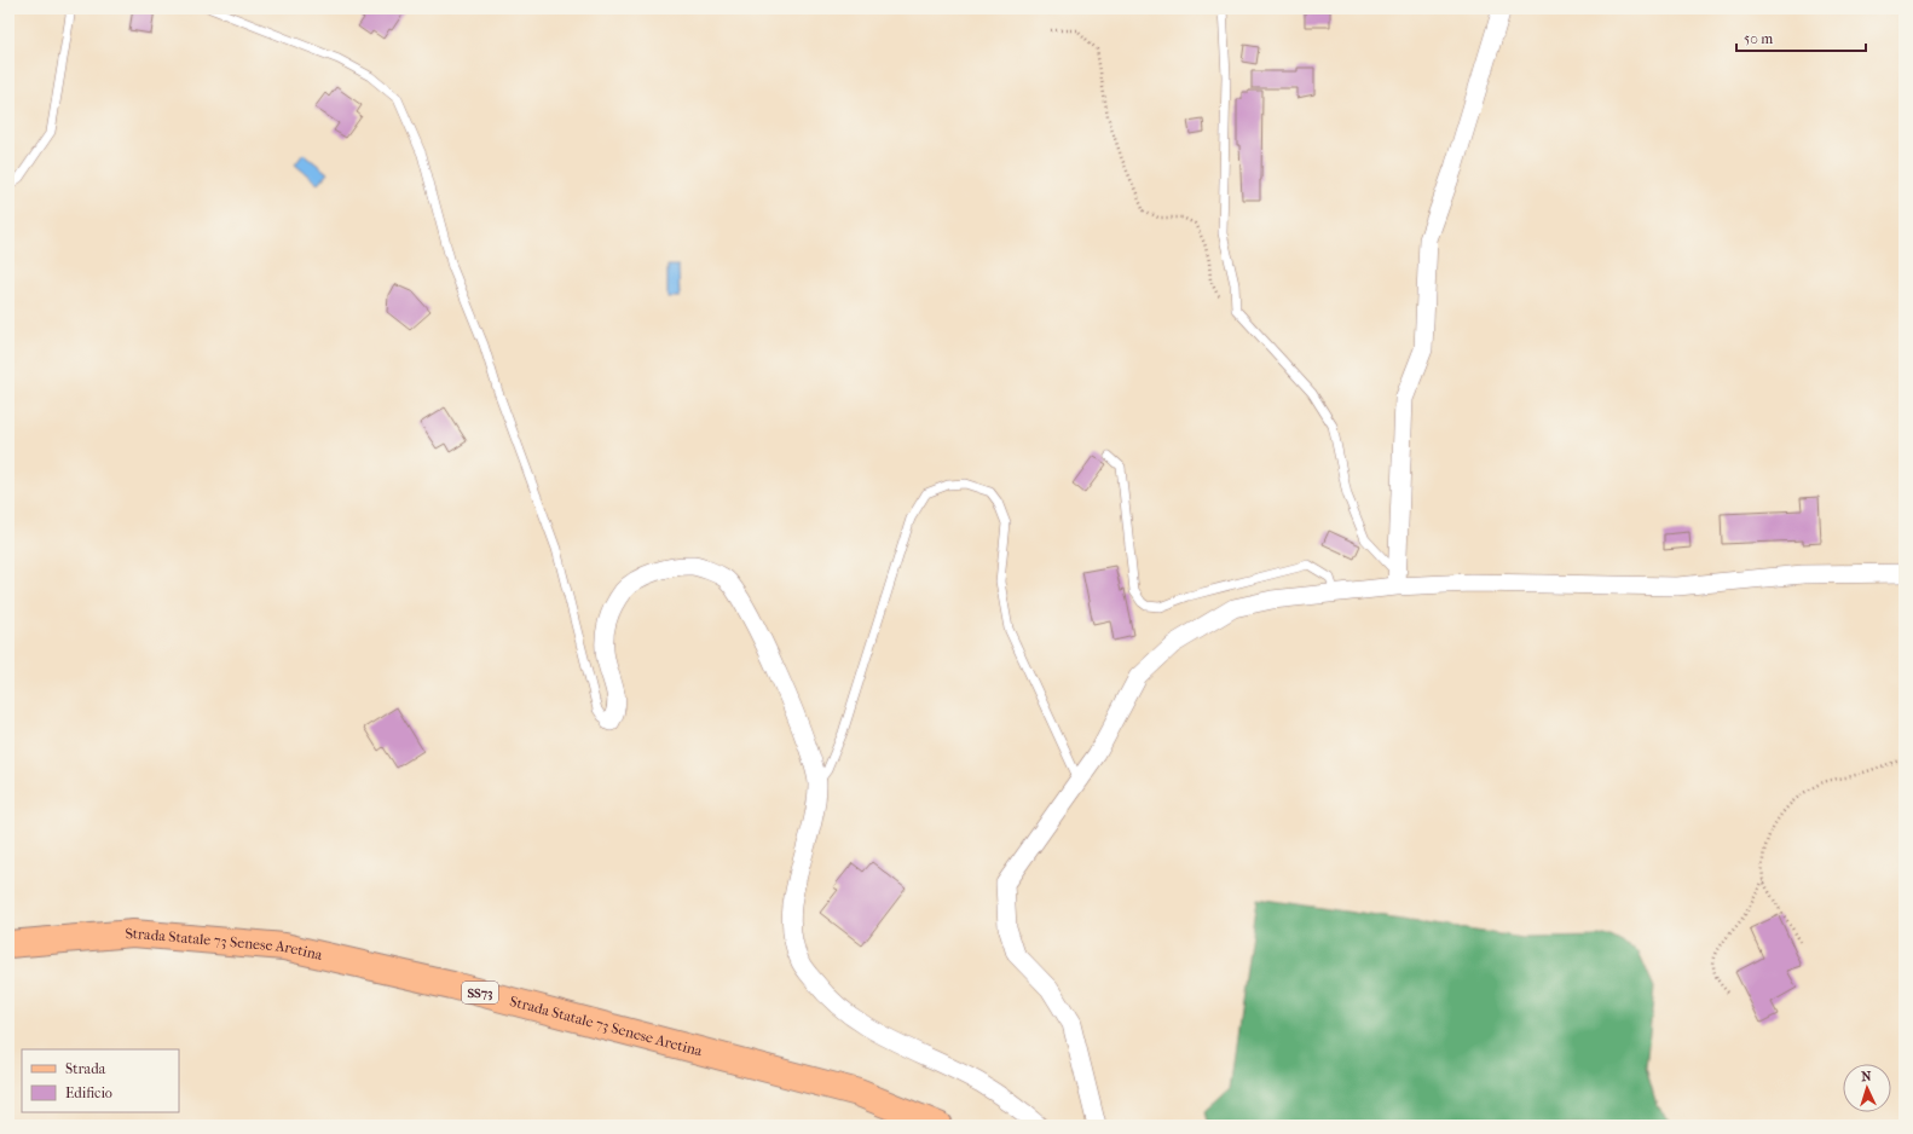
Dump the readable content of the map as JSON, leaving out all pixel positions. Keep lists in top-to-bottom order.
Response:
{
  "streets": {
    "main road": ["Strada Statale 73 Senese Aretina", "SS73"]
  },
  "legend": ["Strada", "Edificio"],
  "scale_bar": "50 m",
  "north": "top"
}
